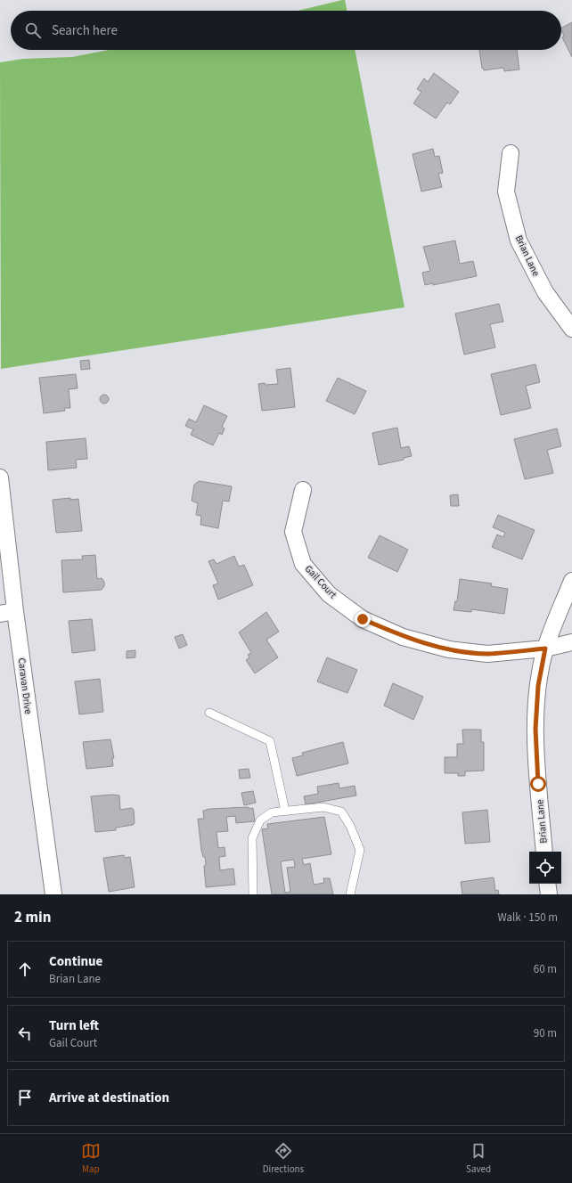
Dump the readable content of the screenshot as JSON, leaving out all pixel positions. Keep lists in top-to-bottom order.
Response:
{
  "streets": {
    "street": ["Brian Lane", "Gail Court", "Caravan Drive"]
  },
  "crossings": [
    ["Brian Lane", "Gail Court"]
  ],
  "page": {
    "search": "Search here",
    "heading": ["2 min", "Walk · 150 m"],
    "list": [
      ["Continue", "Brian Lane", "60 m"],
      ["Turn left", "Gail Court", "90 m"],
      "Arrive at destination"
    ],
    "nav": ["Map", "Directions", "Saved"]
  }
}
